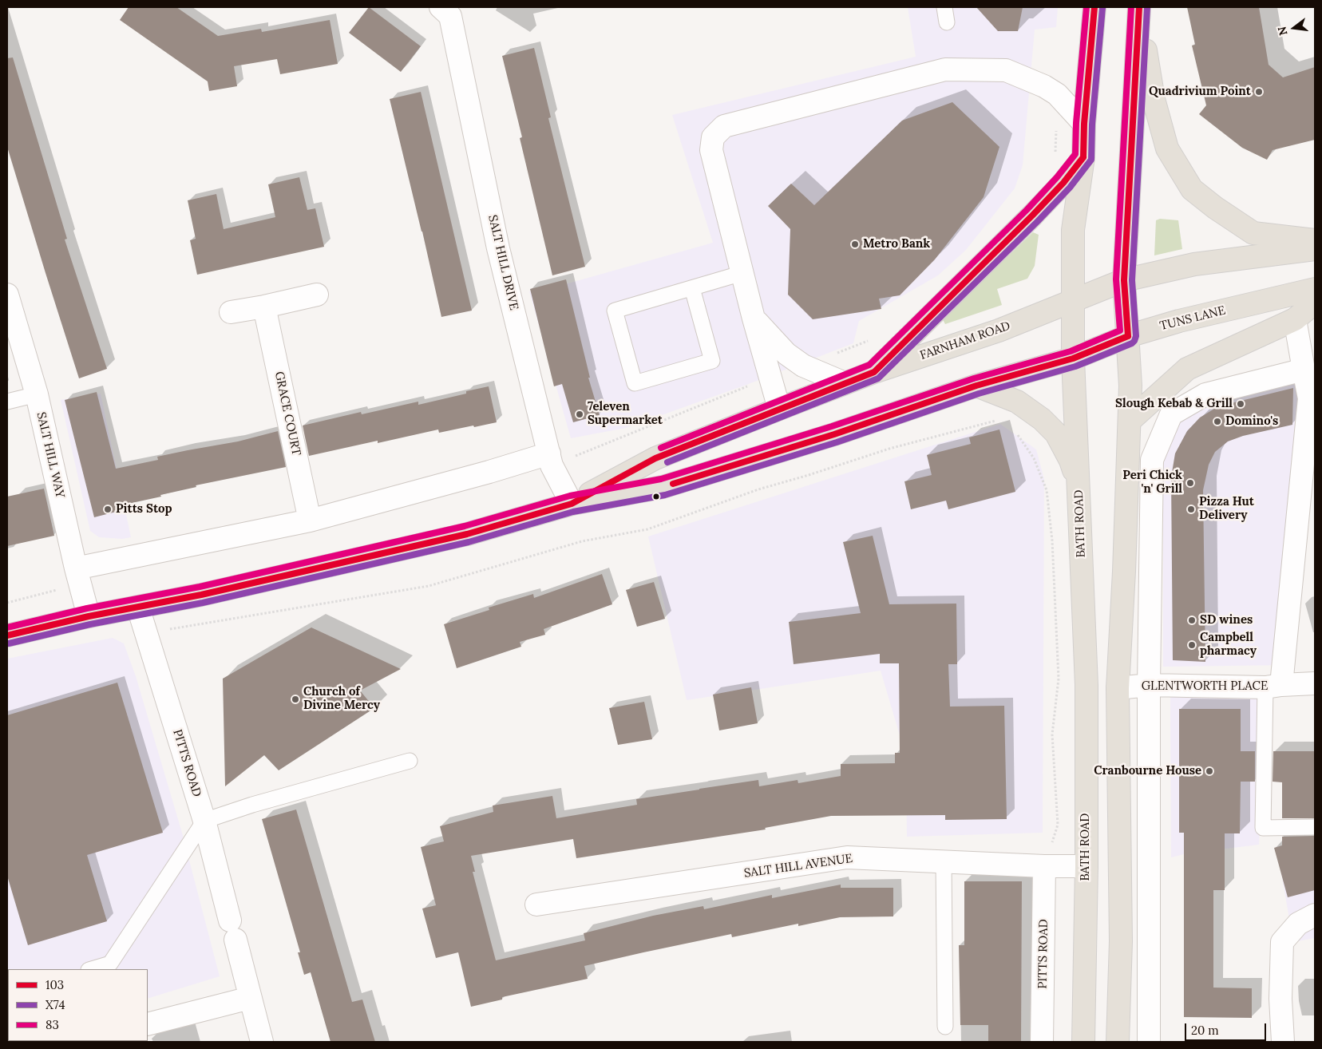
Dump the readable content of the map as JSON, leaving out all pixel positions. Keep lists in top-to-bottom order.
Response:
{
  "streets": {
    "main road": ["TUNS LANE", "FARNHAM ROAD", "BATH ROAD"],
    "street": [
      "SALT HILL DRIVE",
      "GRACE COURT",
      "SALT HILL WAY",
      "GLENTWORTH PLACE",
      "PITTS ROAD",
      "SALT HILL AVENUE"
    ]
  },
  "crossings": [
    ["SALT HILL DRIVE", "FARNHAM ROAD"],
    ["TUNS LANE", "FARNHAM ROAD"],
    ["TUNS LANE", "BATH ROAD"],
    ["FARNHAM ROAD", "SALT HILL WAY"],
    ["FARNHAM ROAD", "BATH ROAD"],
    ["FARNHAM ROAD", "PITTS ROAD"],
    ["BATH ROAD", "SALT HILL AVENUE"],
    ["PITTS ROAD", "SALT HILL AVENUE"]
  ],
  "places": [
    "Quadrivium Point",
    "Metro Bank",
    "Slough Kebab & Grill",
    "7eleven Supermarket",
    "Domino's",
    "Peri Chick 'n' Grill",
    "Pitts Stop",
    "Pizza Hut Delivery",
    "SD wines",
    "Campbell pharmacy",
    "Church of Divine Mercy",
    "Cranbourne House"
  ],
  "lines": ["transit line 103", "transit line 83", "transit line X74"],
  "legend": ["103", "X74", "83"],
  "scale_bar": "20 m",
  "north": "left"
}
